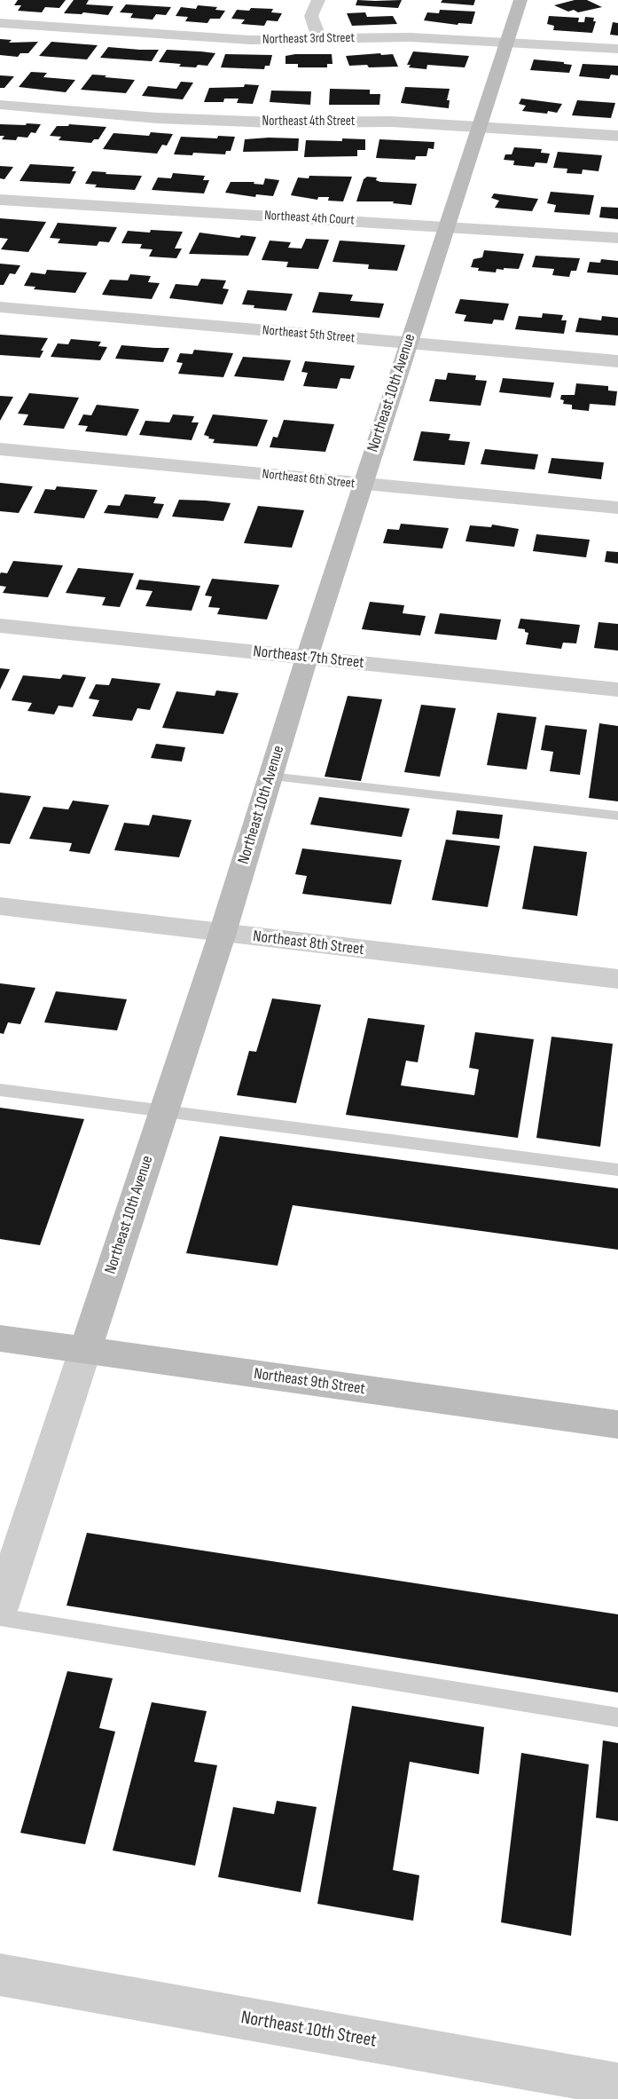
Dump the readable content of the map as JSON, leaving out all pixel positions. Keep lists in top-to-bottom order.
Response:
{
  "streets": {
    "street": [
      "Northeast 3rd Street",
      "Northeast 4th Street",
      "Northeast 4th Court",
      "Northeast 5th Street",
      "Northeast 10th Avenue",
      "Northeast 6th Street",
      "Northeast 7th Street",
      "Northeast 8th Street",
      "Northeast 9th Street",
      "Northeast 10th Street"
    ]
  },
  "crossings": [
    ["Northeast 3rd Street", "Northeast 10th Avenue"],
    ["Northeast 4th Street", "Northeast 10th Avenue"],
    ["Northeast 4th Court", "Northeast 10th Avenue"],
    ["Northeast 5th Street", "Northeast 10th Avenue"],
    ["Northeast 10th Avenue", "Northeast 6th Street"],
    ["Northeast 10th Avenue", "Northeast 7th Street"],
    ["Northeast 10th Avenue", "Northeast 8th Street"],
    ["Northeast 10th Avenue", "Northeast 9th Street"]
  ]
}
